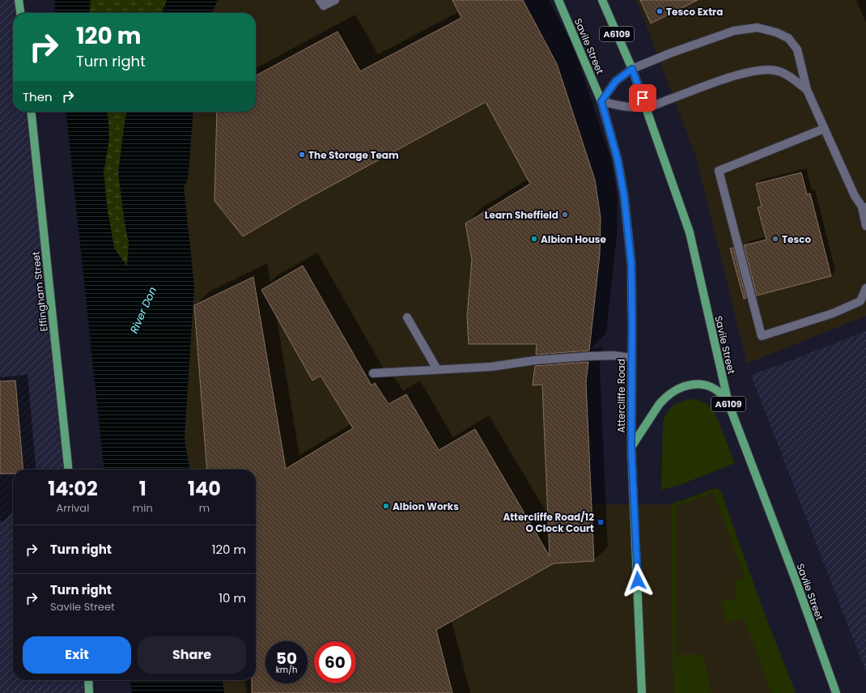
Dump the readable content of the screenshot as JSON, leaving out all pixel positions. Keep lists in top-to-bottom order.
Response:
{
  "streets": {
    "main road": [
      "A6109",
      "Savile Street",
      "Effingham Street",
      "Attercliffe Road"
    ]
  },
  "crossings": [
    ["Savile Street", "Attercliffe Road"]
  ],
  "water": ["River Don"],
  "places": {
    "other": [
      "Tesco Extra",
      "The Storage Team",
      "Learn Sheffield",
      "Albion House",
      "Tesco",
      "Albion Works"
    ],
    "transit": ["Attercliffe Road/12 O Clock Court"]
  },
  "page": {
    "turn": ["120 m", "Turn right"],
    "then": "Then",
    "eta": [
      "14:02",
      "Arrival",
      "1",
      "min",
      "140",
      "m"
    ],
    "list": [
      {
        "name": "Turn right",
        "value": "120 m"
      },
      {
        "name": "Turn right",
        "note": "Savile Street",
        "value": "10 m"
      }
    ],
    "buttons": ["Exit", "Share"],
    "speed": "50 km/h",
    "limit": "60"
  }
}
